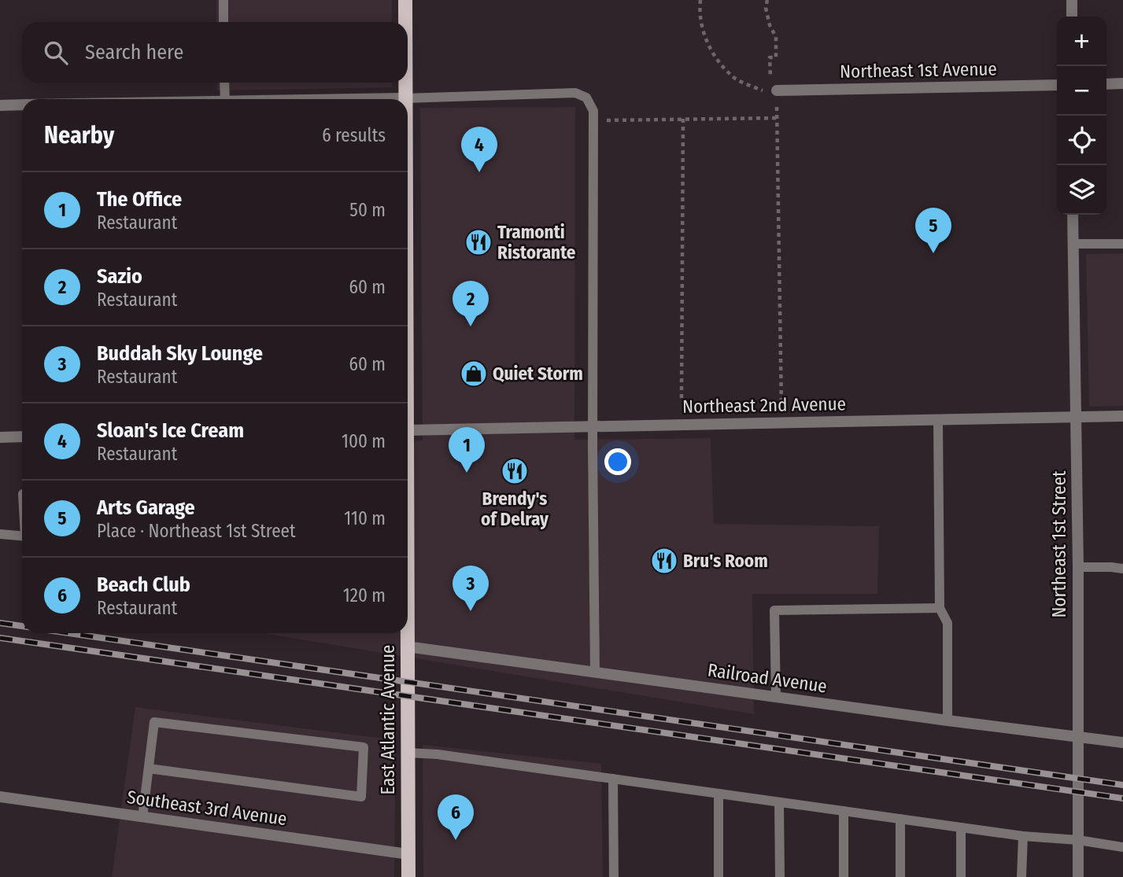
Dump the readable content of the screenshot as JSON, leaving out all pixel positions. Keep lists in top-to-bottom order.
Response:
{
  "streets": {
    "main road": ["East Atlantic Avenue"],
    "street": [
      "Northeast 1st Avenue",
      "Northeast 2nd Avenue",
      "Northeast 1st Street",
      "Railroad Avenue",
      "Southeast 3rd Avenue"
    ]
  },
  "crossings": [
    ["Northeast 2nd Avenue", "Northeast 1st Street"],
    ["Northeast 1st Street", "Railroad Avenue"],
    ["Railroad Avenue", "East Atlantic Avenue"],
    ["East Atlantic Avenue", "Southeast 3rd Avenue"]
  ],
  "places": {
    "restaurant": ["Tramonti Ristorante", "Brendy's of Delray", "Bru's Room"],
    "shop": ["Quiet Storm"]
  },
  "page": {
    "map_buttons": ["+", "−"],
    "search": "Search here",
    "heading": ["Nearby", "6 results"],
    "pins": [
      "4",
      "5",
      "2",
      "1",
      "3",
      "6"
    ],
    "list": [
      {
        "mark": "1",
        "name": "The Office",
        "note": "Restaurant",
        "value": "50 m"
      },
      {
        "mark": "2",
        "name": "Sazio",
        "note": "Restaurant",
        "value": "60 m"
      },
      {
        "mark": "3",
        "name": "Buddah Sky Lounge",
        "note": "Restaurant",
        "value": "60 m"
      },
      {
        "mark": "4",
        "name": "Sloan's Ice Cream",
        "note": "Restaurant",
        "value": "100 m"
      },
      {
        "mark": "5",
        "name": "Arts Garage",
        "note": "Place · Northeast 1st Street",
        "value": "110 m"
      },
      {
        "mark": "6",
        "name": "Beach Club",
        "note": "Restaurant",
        "value": "120 m"
      }
    ]
  }
}
